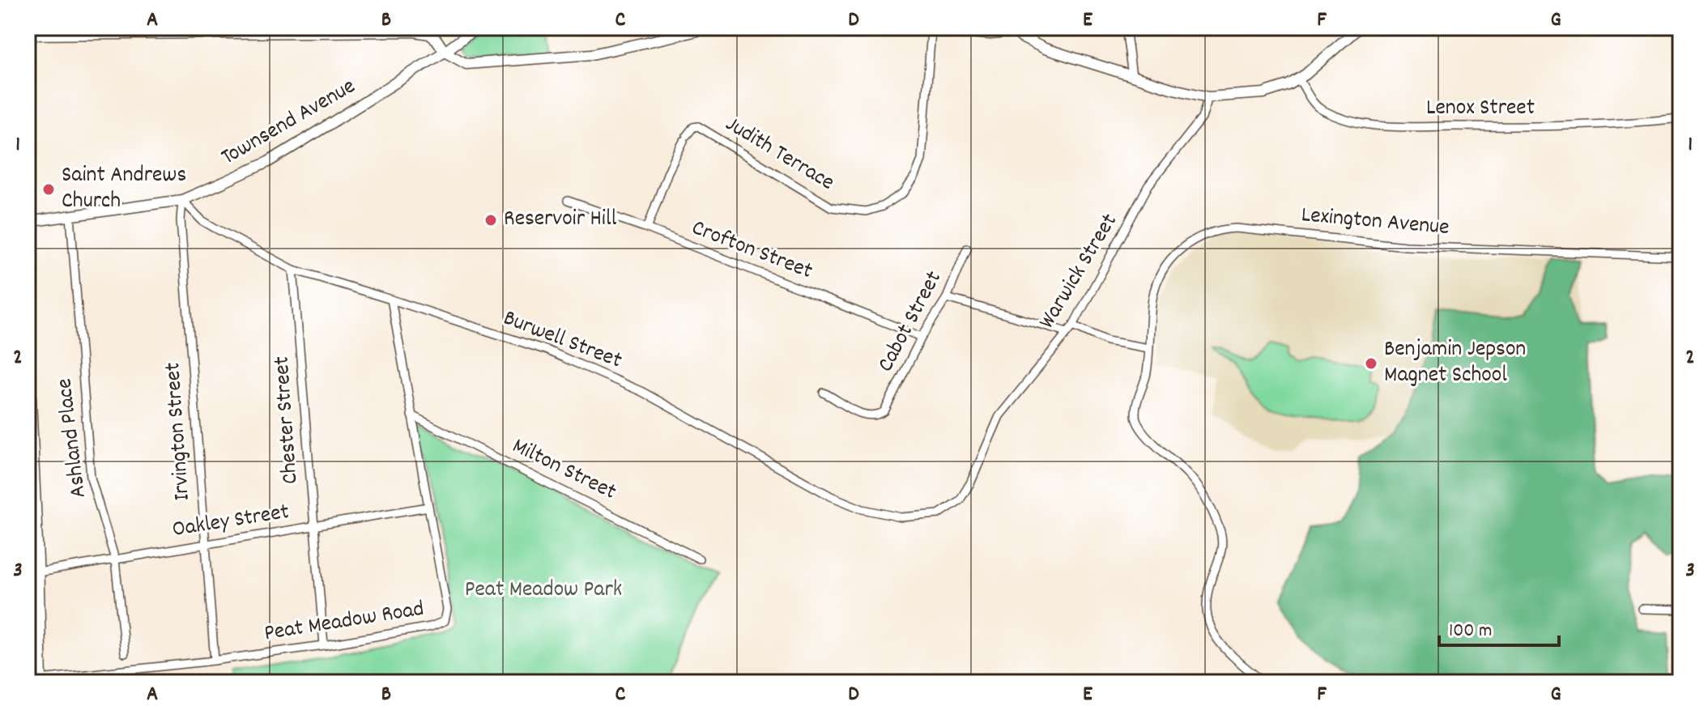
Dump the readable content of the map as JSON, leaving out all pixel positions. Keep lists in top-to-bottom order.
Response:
{
  "streets": {
    "main road": ["Townsend Avenue"],
    "street": [
      "Lenox Street",
      "Judith Terrace",
      "Lexington Avenue",
      "Crofton Street",
      "Warwick Street",
      "Cabot Street",
      "Burwell Street",
      "Chester Street",
      "Irvington Street",
      "Ashland Place",
      "Milton Street",
      "Oakley Street",
      "Peat Meadow Road"
    ]
  },
  "crossings": [
    ["Townsend Avenue", "Burwell Street"],
    ["Townsend Avenue", "Irvington Street"],
    ["Townsend Avenue", "Ashland Place"],
    ["Judith Terrace", "Crofton Street"],
    ["Crofton Street", "Cabot Street"],
    ["Warwick Street", "Burwell Street"],
    ["Burwell Street", "Chester Street"],
    ["Burwell Street", "Irvington Street"],
    ["Burwell Street", "Peat Meadow Road"],
    ["Chester Street", "Oakley Street"],
    ["Chester Street", "Peat Meadow Road"],
    ["Irvington Street", "Oakley Street"],
    ["Irvington Street", "Peat Meadow Road"],
    ["Ashland Place", "Oakley Street"],
    ["Milton Street", "Peat Meadow Road"],
    ["Oakley Street", "Peat Meadow Road"]
  ],
  "parks": ["Peat Meadow Park"],
  "places": ["Saint Andrews Church", "Reservoir Hill", "Benjamin Jepson Magnet School"],
  "scale_bar": "100 m",
  "grid": {
    "columns": [
      "A",
      "B",
      "C",
      "D",
      "E",
      "F",
      "G"
    ],
    "rows": ["1", "2", "3"]
  }
}
